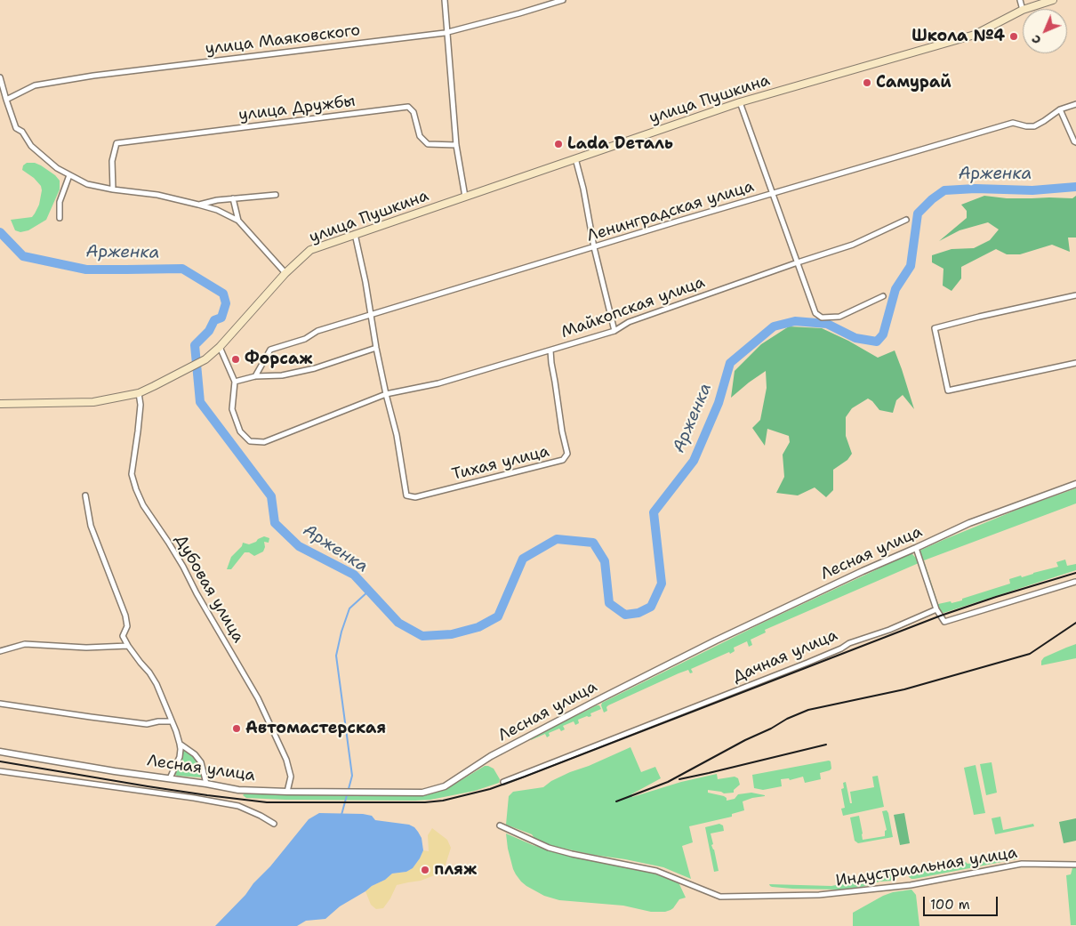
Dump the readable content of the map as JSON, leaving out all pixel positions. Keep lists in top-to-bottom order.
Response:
{
  "streets": {
    "main road": ["улица Пушкина"],
    "street": [
      "улица Маяковского",
      "улица Дружбы",
      "Ленинградская улица",
      "Майкопская улица",
      "Тихая улица",
      "Лесная улица",
      "Дубовая улица",
      "Дачная улица",
      "Индустриальная улица"
    ]
  },
  "crossings": [
    ["улица Пушкина", "Дубовая улица"],
    ["Майкопская улица", "Тихая улица"],
    ["Лесная улица", "Дубовая улица"]
  ],
  "water": ["Арженка"],
  "places": [
    "Школа №4",
    "Самурай",
    "Lada Dеталь",
    "Форсаж",
    "Автомастерская",
    "пляж"
  ],
  "scale_bar": "100 m",
  "north": "bottom left"
}
